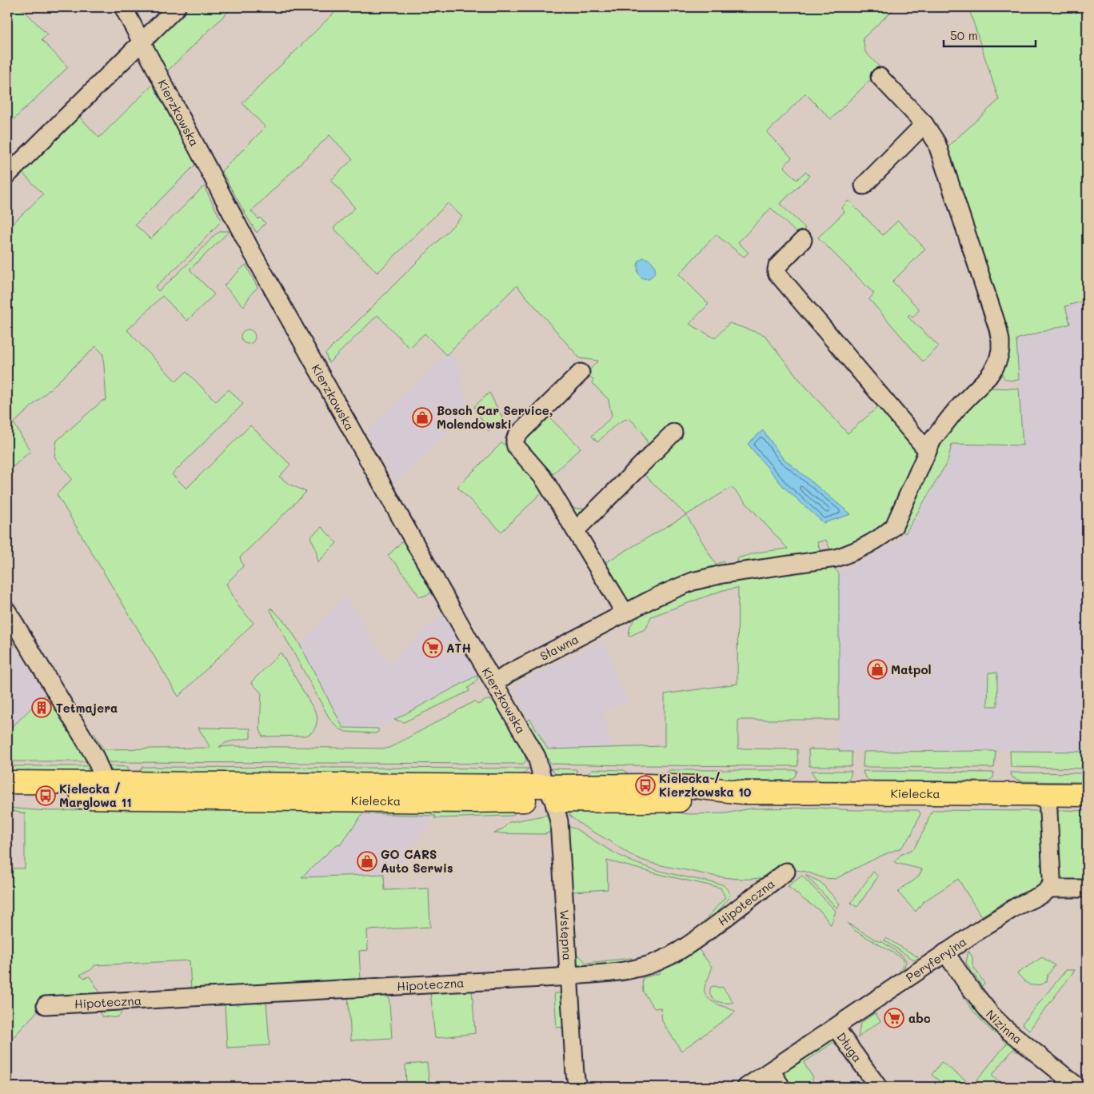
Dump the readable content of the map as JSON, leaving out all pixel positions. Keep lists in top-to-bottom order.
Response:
{
  "streets": {
    "main road": ["Kielecka"],
    "street": [
      "Kierzkowska",
      "Sławna",
      "Hipoteczna",
      "Wstępna",
      "Peryferyjna",
      "Nizinna",
      "Długa"
    ]
  },
  "crossings": [
    ["Kierzkowska", "Sławna"],
    ["Kierzkowska", "Kielecka"],
    ["Kierzkowska", "Wstępna"],
    ["Kielecka", "Wstępna"],
    ["Hipoteczna", "Wstępna"],
    ["Peryferyjna", "Nizinna"],
    ["Peryferyjna", "Długa"]
  ],
  "places": {
    "shop": ["Bosch Car Service, Molendowski", "Matpol", "GO CARS Auto Serwis"],
    "supermarket": ["ATH", "abc"],
    "building": ["Tetmajera"],
    "bus stop": ["Kielecka / Kierzkowska 10", "Kielecka / Marglowa 11"]
  },
  "scale_bar": "50 m"
}
